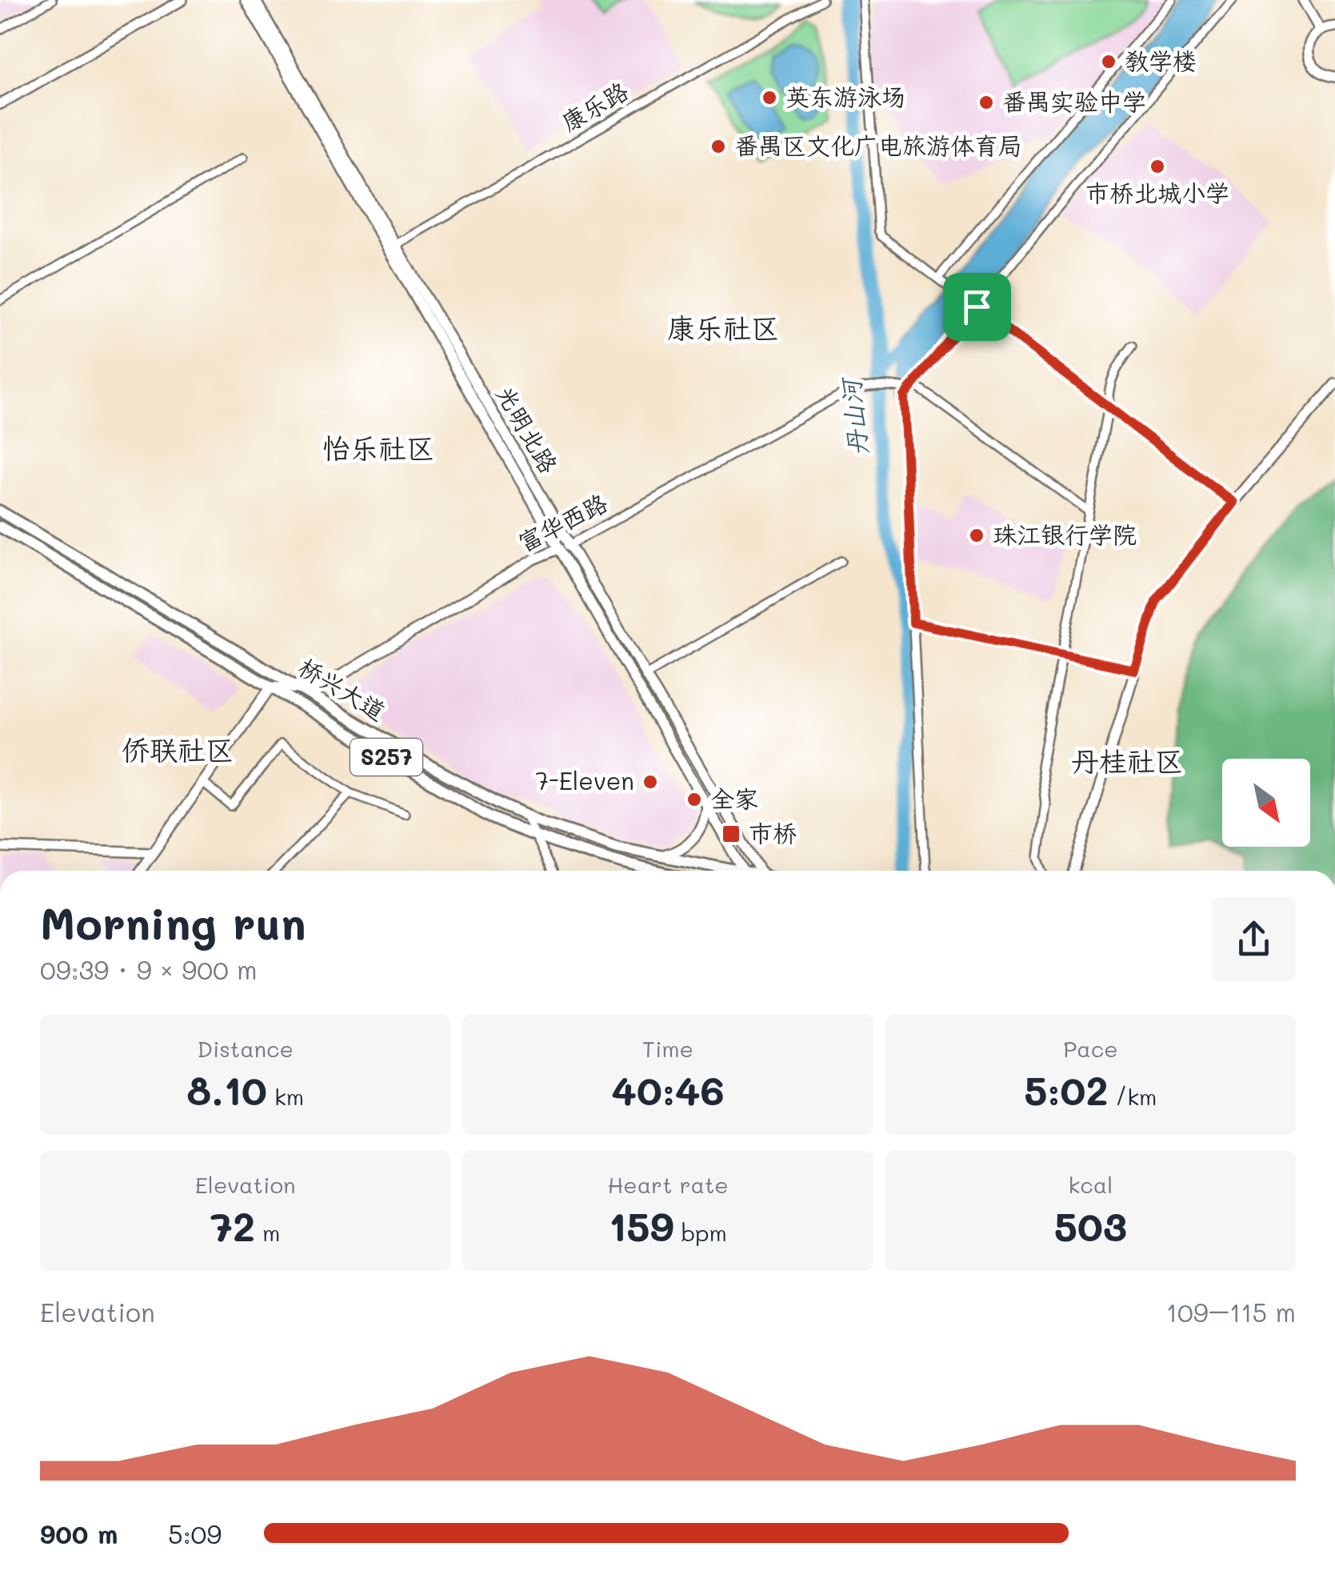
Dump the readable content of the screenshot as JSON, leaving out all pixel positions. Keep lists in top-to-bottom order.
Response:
{
  "streets": {
    "main road": [
      "光明北路",
      "富华西路",
      "桥兴大道",
      "S257"
    ],
    "street": ["康乐路"]
  },
  "crossings": [
    ["康乐路", "光明北路"],
    ["光明北路", "富华西路"],
    ["富华西路", "桥兴大道"]
  ],
  "districts": [
    "康乐社区",
    "怡乐社区",
    "侨联社区",
    "丹桂社区"
  ],
  "water": ["丹山河"],
  "places": {
    "other": [
      "教学楼",
      "英东游泳场",
      "番禺实验中学",
      "番禺区文化广电旅游体育局",
      "市桥北城小学",
      "珠江银行学院",
      "7-Eleven",
      "全家"
    ],
    "transit": ["市桥"]
  },
  "north": "bottom right",
  "page": {
    "heading": ["Morning run", "09:39 · 9 × 900 m"],
    "stats": [
      ["Distance", "8.10 km"],
      ["Time", "40:46"],
      ["Pace", "5:02 /km"],
      ["Elevation", "72 m"],
      ["Heart rate", "159 bpm"],
      ["kcal", "503"]
    ],
    "chart": ["Elevation", "109–115 m"],
    "list": [
      {
        "name": "900 m",
        "note": "5:09"
      }
    ]
  }
}
